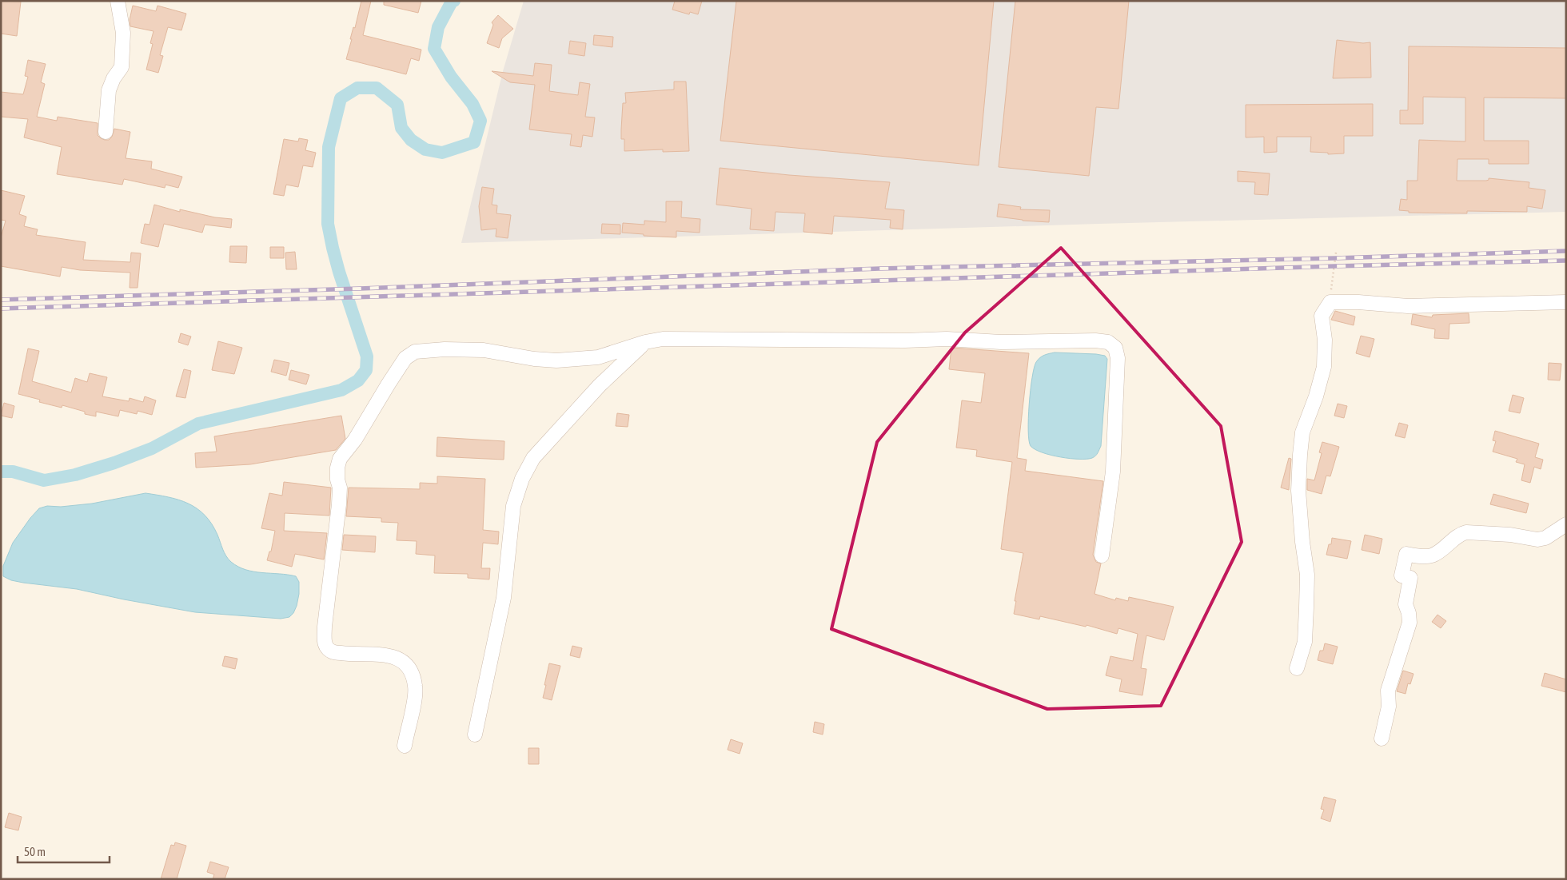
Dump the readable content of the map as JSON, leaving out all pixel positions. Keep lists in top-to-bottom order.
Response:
{
  "scale_bar": "50 m"
}
